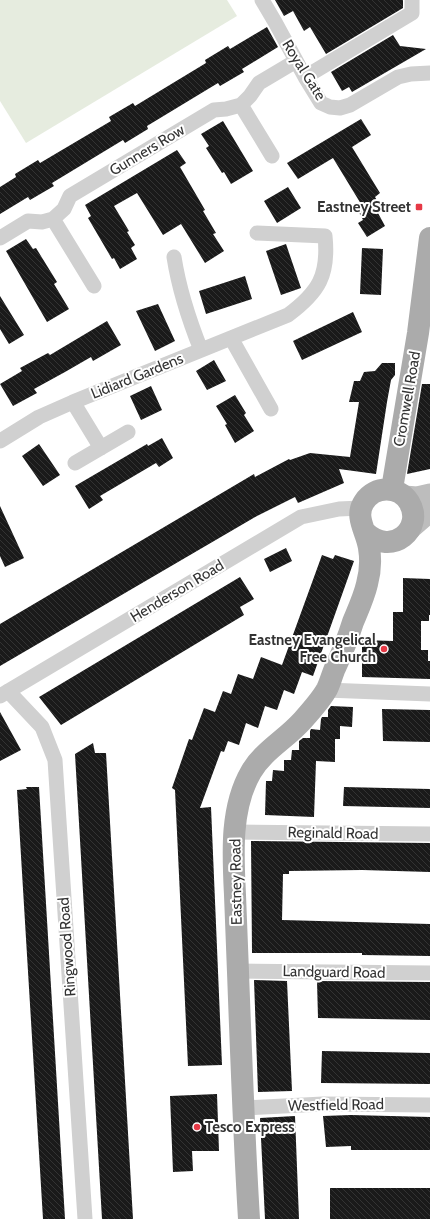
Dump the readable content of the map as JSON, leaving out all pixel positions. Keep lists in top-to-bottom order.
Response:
{
  "streets": {
    "main road": ["Cromwell Road", "Eastney Road"],
    "street": [
      "Royal Gate",
      "Gunners Row",
      "Lidiard Gardens",
      "Henderson Road",
      "Reginald Road",
      "Ringwood Road",
      "Landguard Road",
      "Westfield Road"
    ]
  },
  "crossings": [
    ["Cromwell Road", "Henderson Road"],
    ["Cromwell Road", "Eastney Road"],
    ["Henderson Road", "Eastney Road"],
    ["Henderson Road", "Ringwood Road"],
    ["Reginald Road", "Eastney Road"],
    ["Eastney Road", "Landguard Road"],
    ["Eastney Road", "Westfield Road"]
  ],
  "places": {
    "transit": ["Eastney Street"],
    "other": ["Eastney Evangelical Free Church", "Tesco Express"]
  }
}
